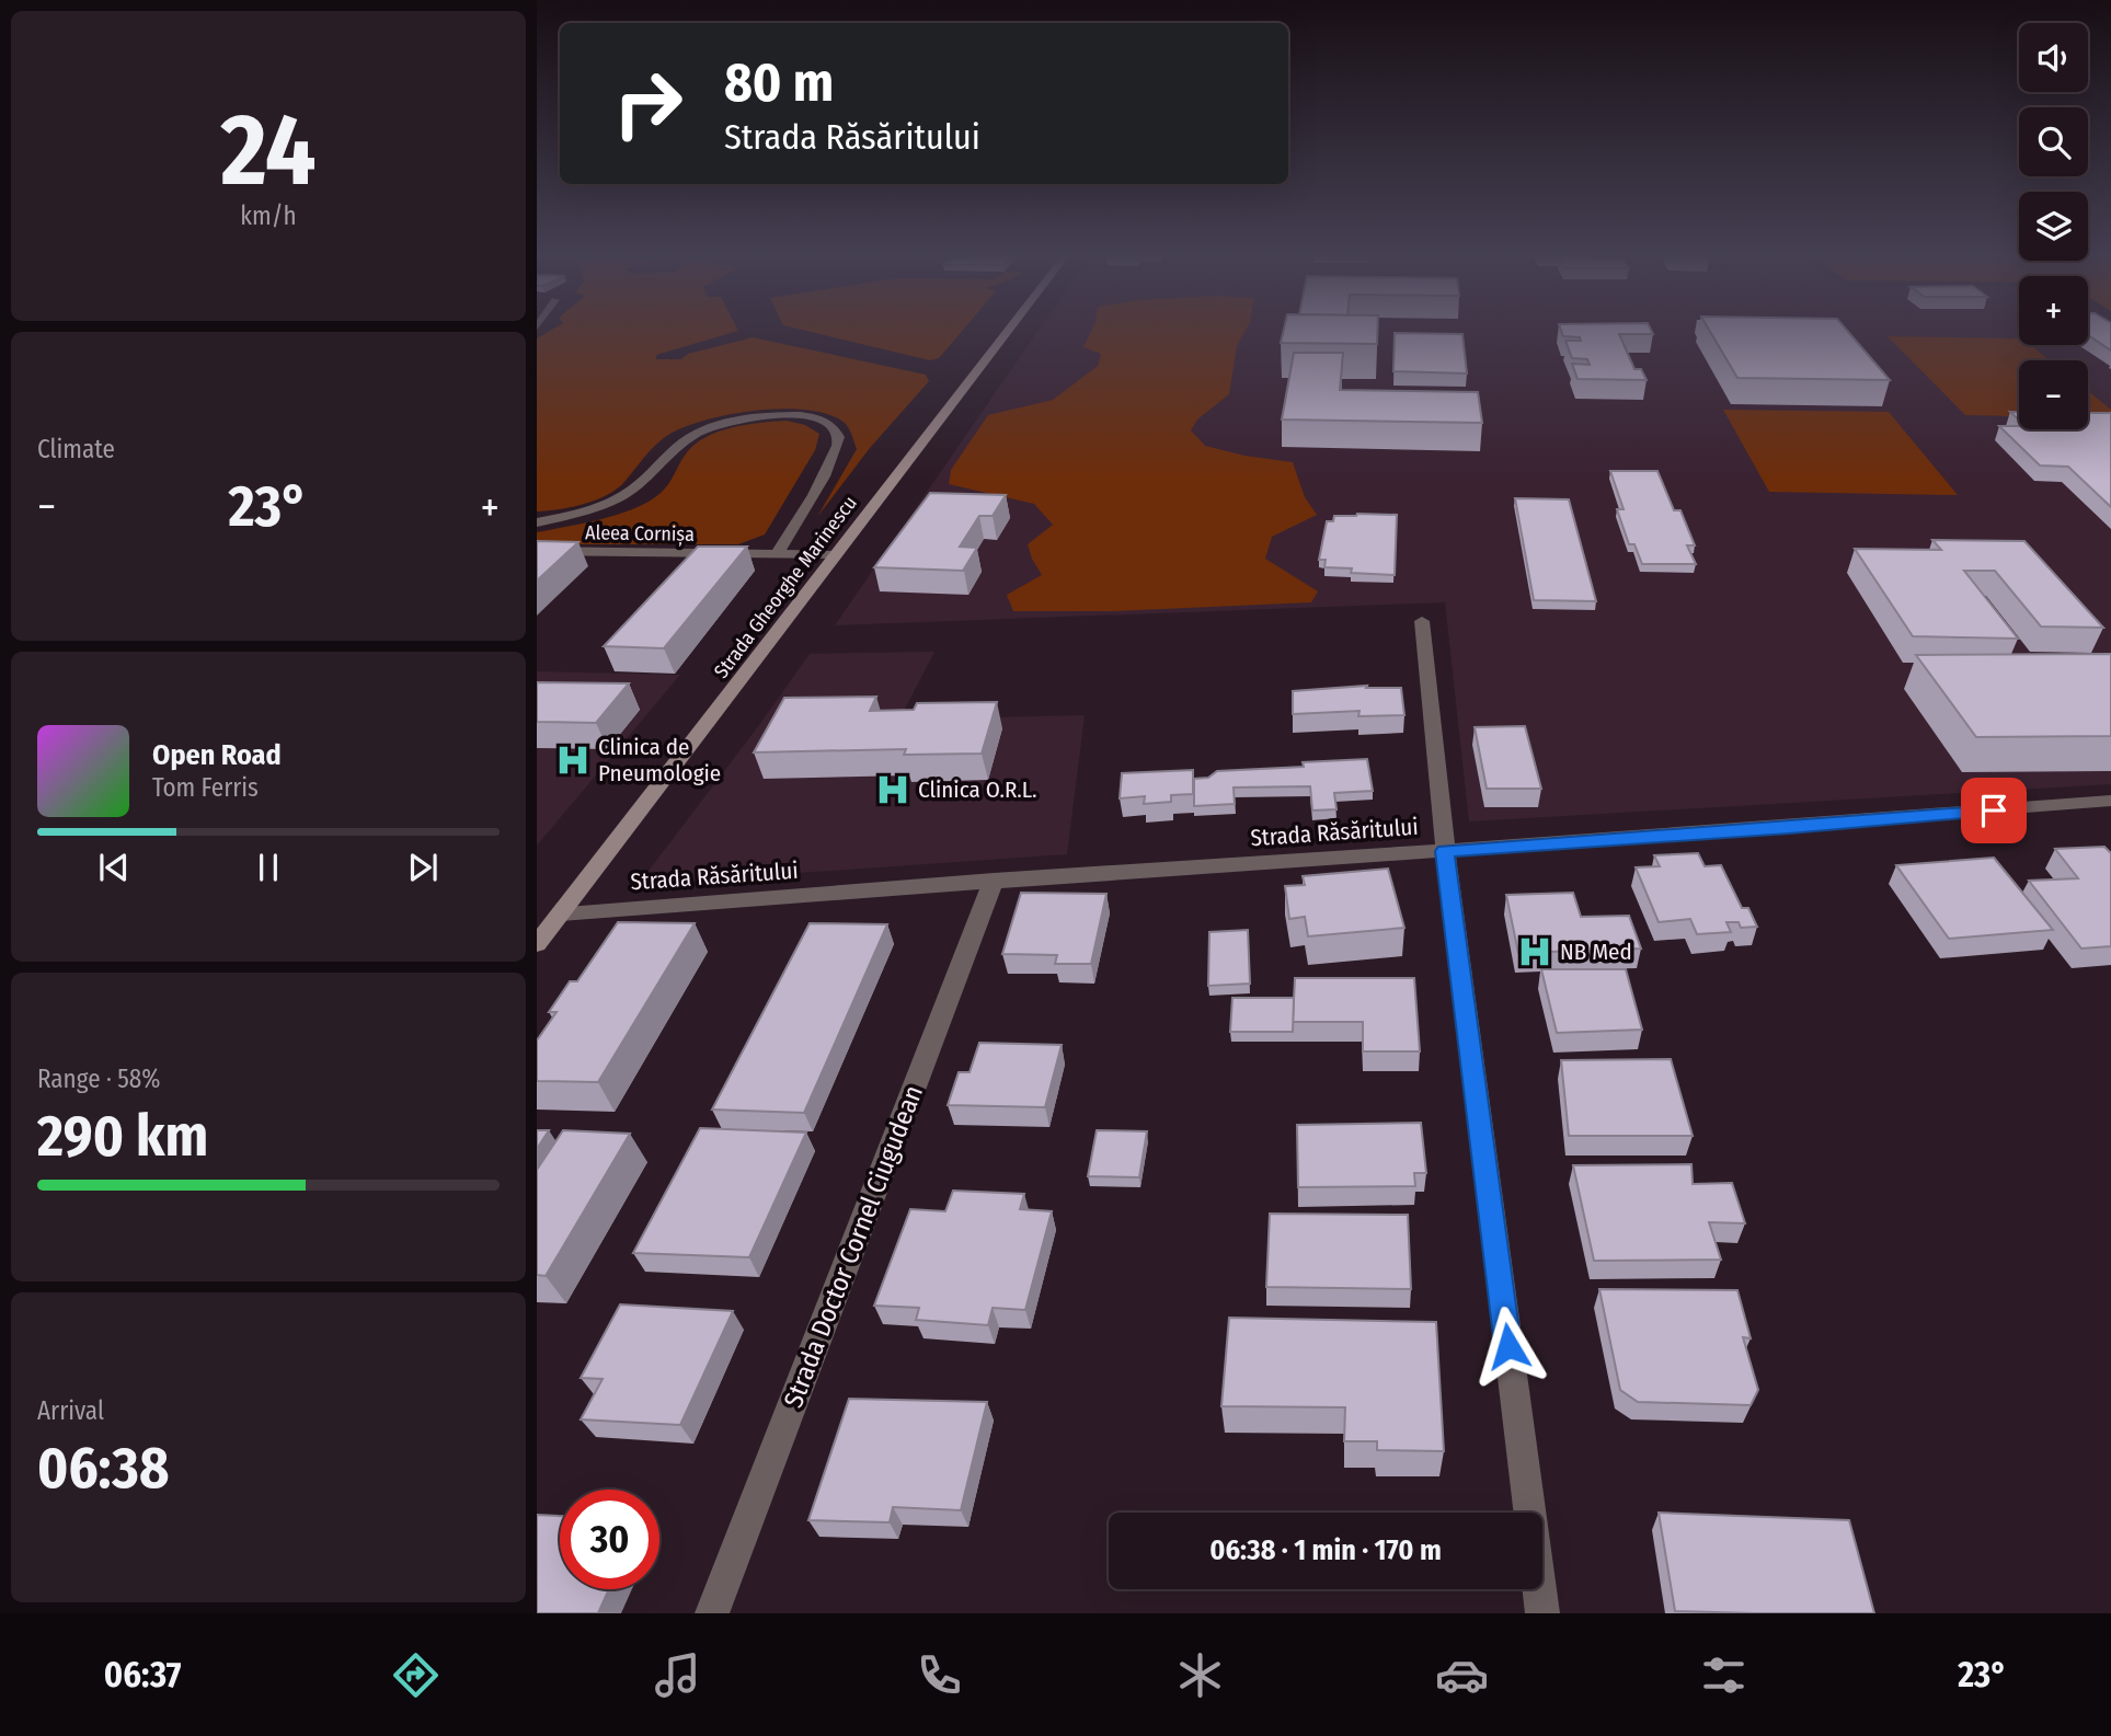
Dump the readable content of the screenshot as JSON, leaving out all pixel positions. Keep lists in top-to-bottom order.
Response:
{
  "streets": {
    "main road": ["Strada Gheorghe Marinescu"],
    "street": ["Aleea Cornișa", "Strada Răsăritului", "Strada Doctor Cornel Ciugudean"]
  },
  "crossings": [
    ["Aleea Cornișa", "Strada Gheorghe Marinescu"],
    ["Strada Gheorghe Marinescu", "Strada Răsăritului"],
    ["Strada Răsăritului", "Strada Doctor Cornel Ciugudean"]
  ],
  "places": {
    "hospital": ["Clinica de Pneumologie", "Clinica O.R.L.", "NB Med"]
  },
  "page": {
    "tile": [
      ["24", "km/h"],
      "Climate",
      ["Range · 58%", "290 km"],
      ["Arrival", "06:38"]
    ],
    "map_buttons": ["+", "−"],
    "turn": ["80 m", "Strada Răsăritului"],
    "heat": ["−", "23°", "+"],
    "song": ["Open Road", "Tom Ferris"],
    "limit": "30",
    "trip": "06:38 · 1 min · 170 m",
    "tabs": ["06:37", "23°"]
  }
}
